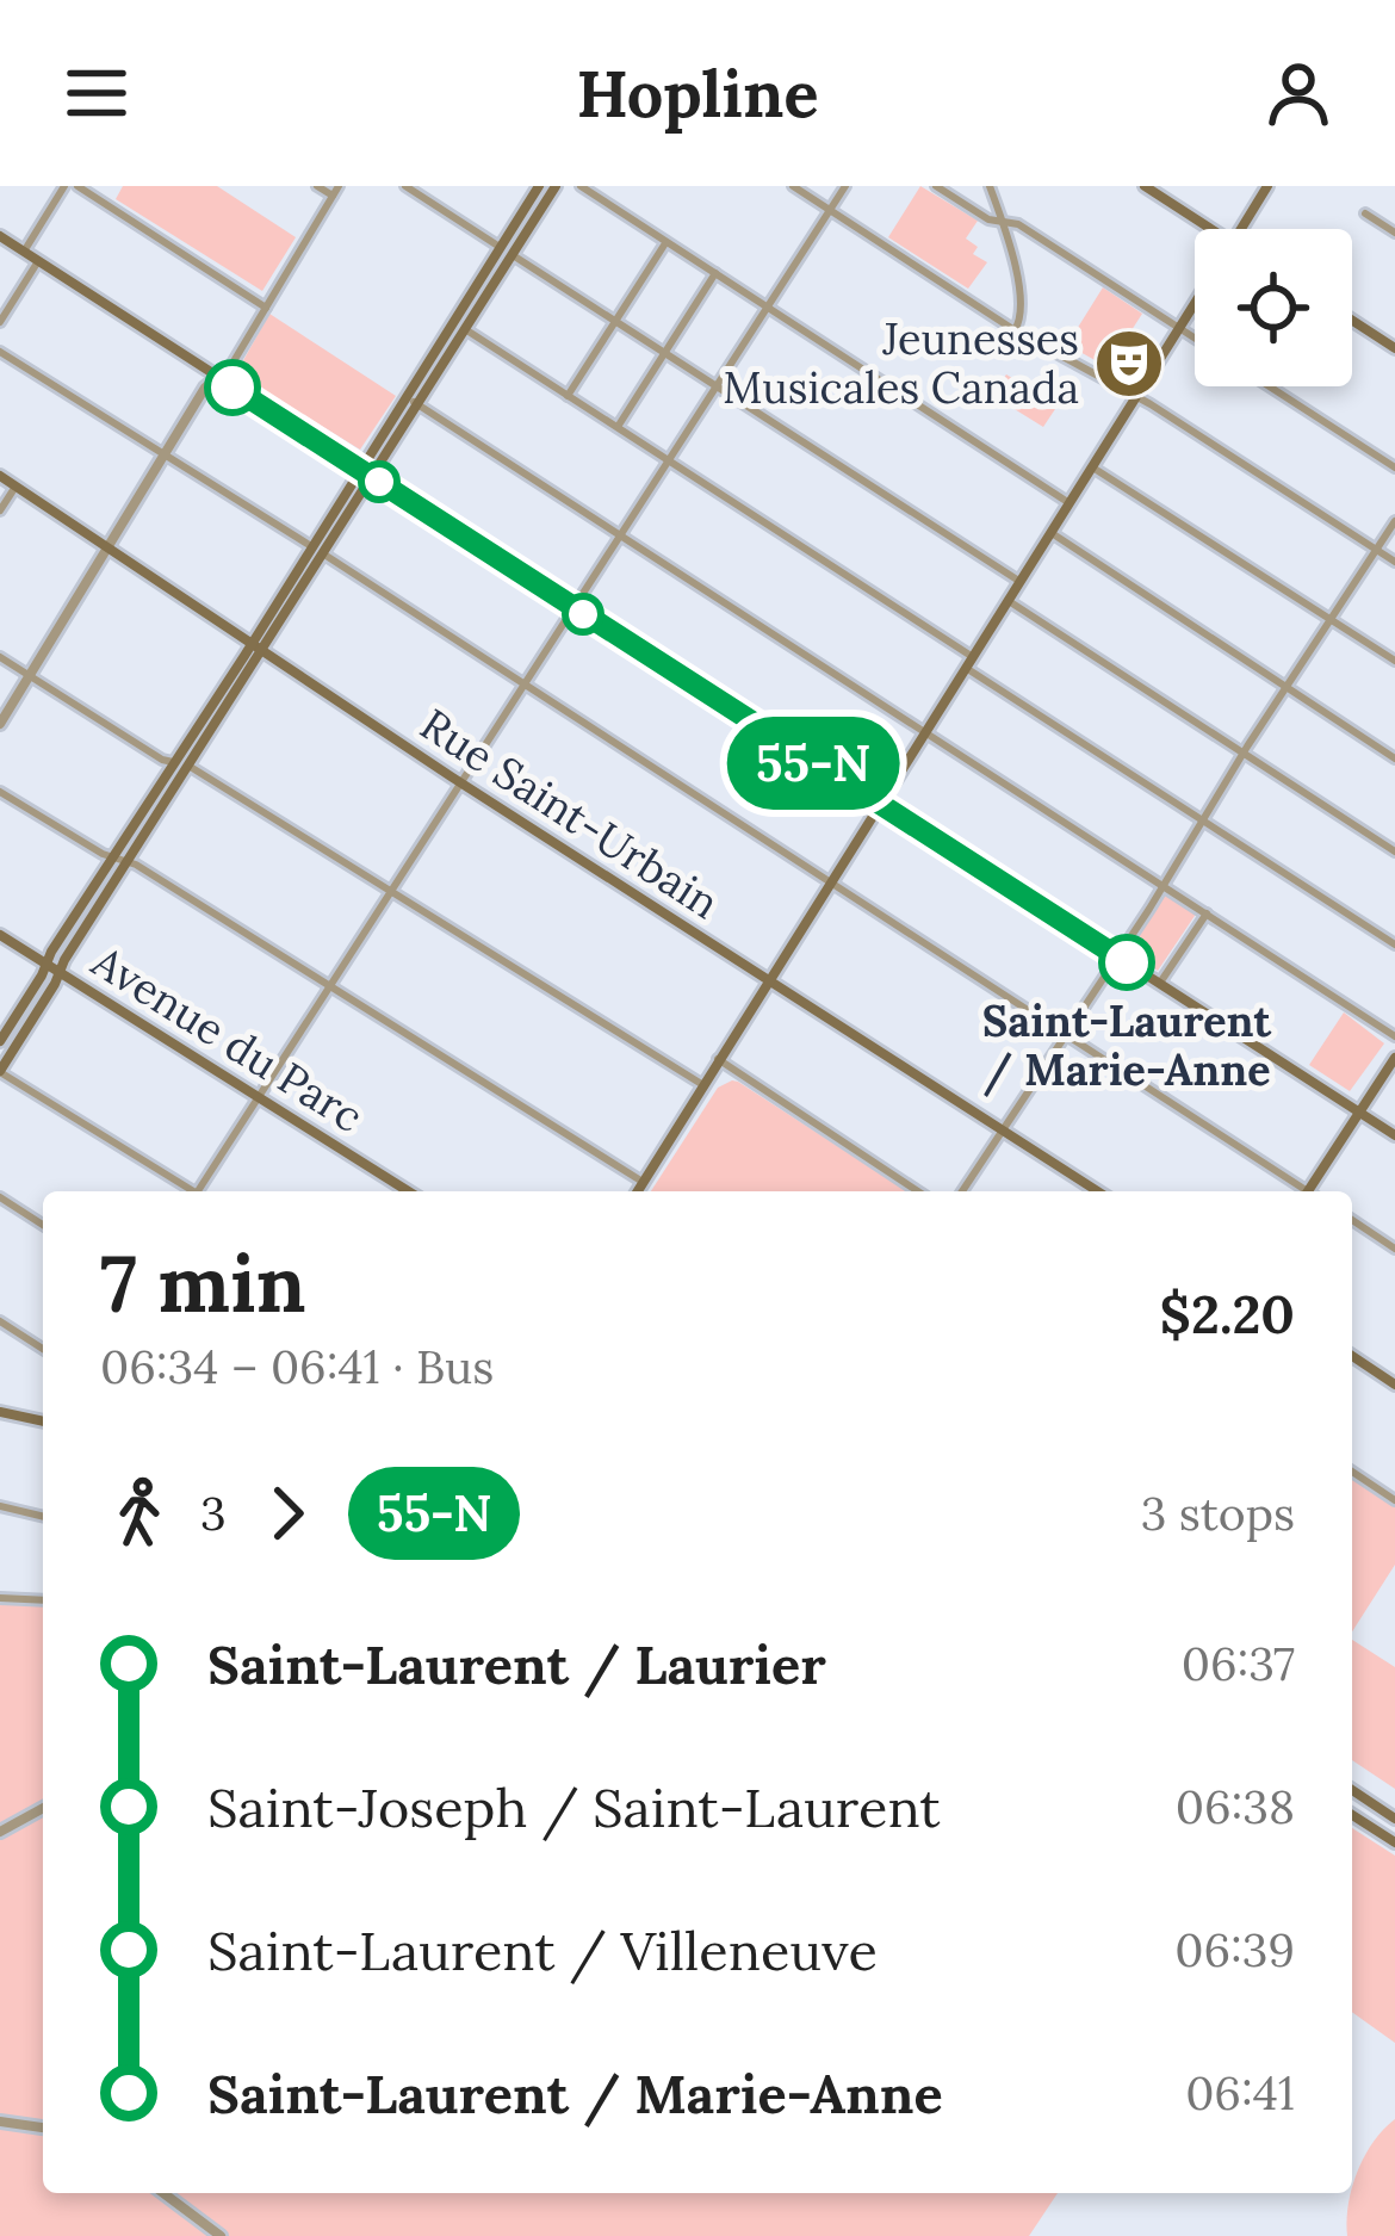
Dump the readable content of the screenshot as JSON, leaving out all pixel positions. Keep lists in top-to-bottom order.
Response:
{
  "streets": {
    "main road": ["Rue Saint-Urbain", "Avenue du Parc"]
  },
  "places": {
    "theatre": ["Jeunesses Musicales Canada"],
    "other": ["Saint-Laurent / Marie-Anne"]
  },
  "lines": ["bus line 55-N"],
  "page": {
    "header": "Hopline",
    "on_map": "55-N",
    "heading": ["7 min", "06:34 – 06:41 · Bus", "$2.20"],
    "legs": ["3", "55-N", "3 stops"],
    "list": [
      {
        "name": "Saint-Laurent / Laurier",
        "value": "06:37"
      },
      {
        "name": "Saint-Joseph / Saint-Laurent",
        "value": "06:38"
      },
      {
        "name": "Saint-Laurent / Villeneuve",
        "value": "06:39"
      },
      {
        "name": "Saint-Laurent / Marie-Anne",
        "value": "06:41"
      }
    ]
  }
}
